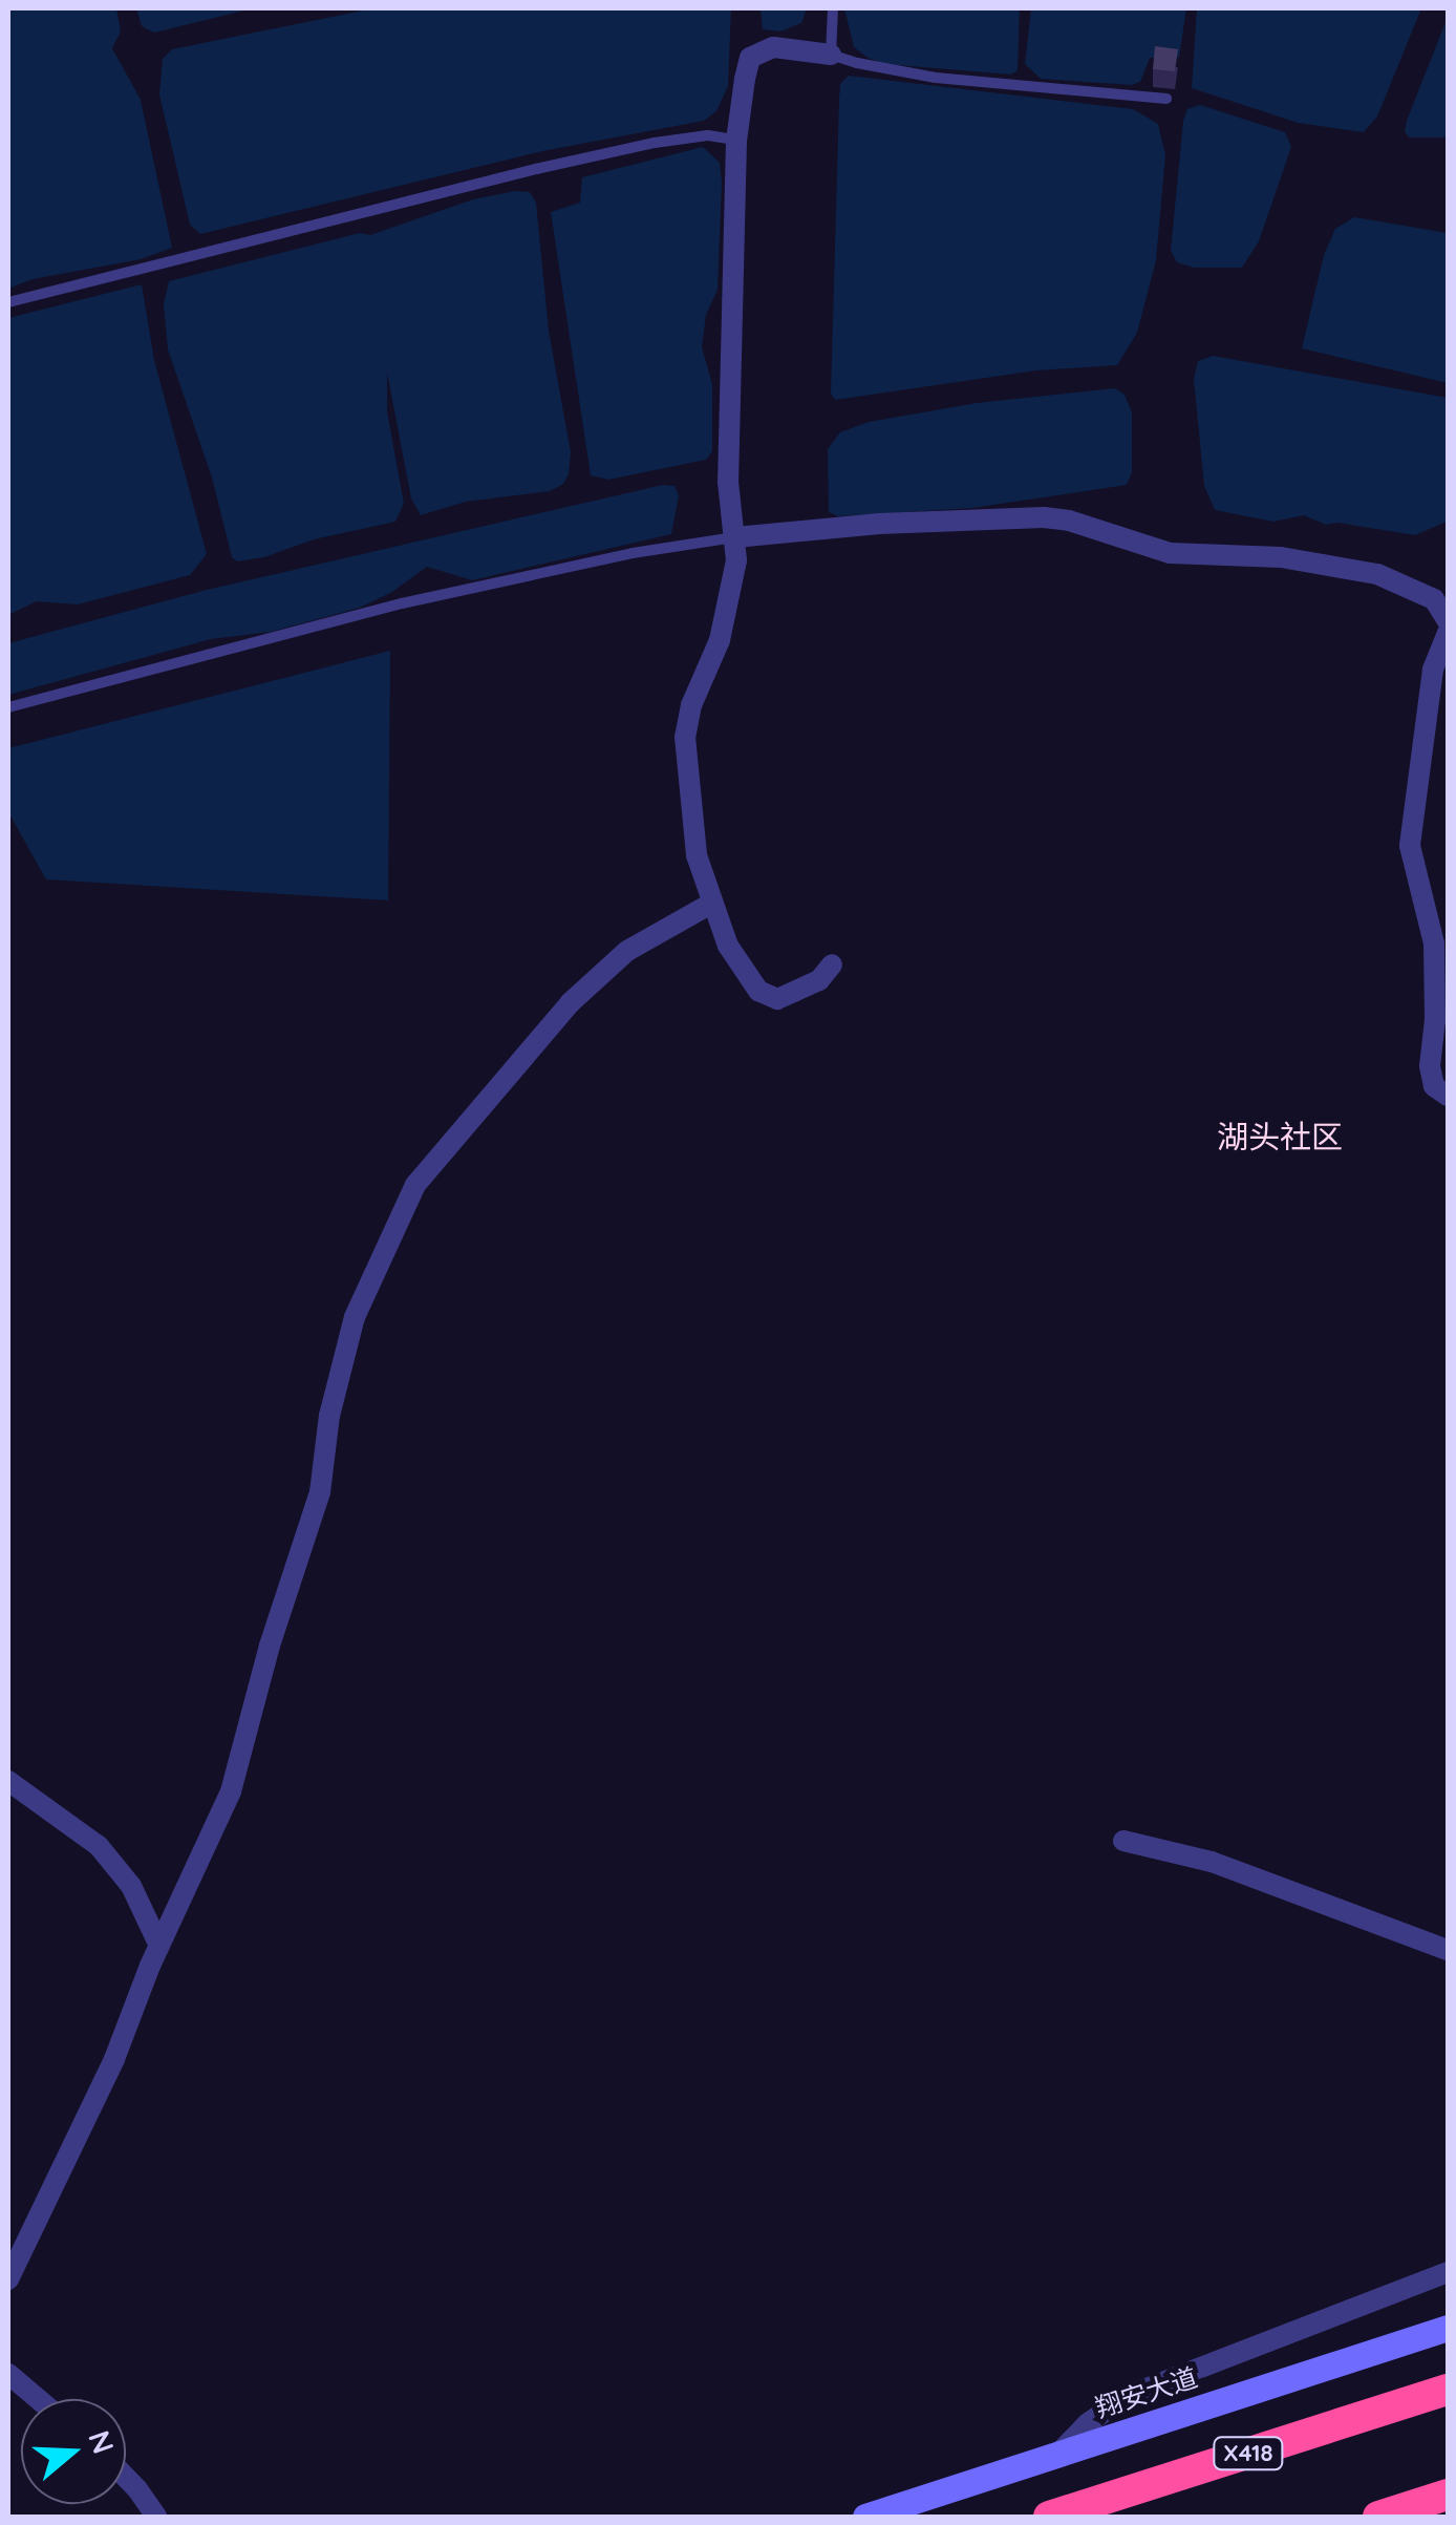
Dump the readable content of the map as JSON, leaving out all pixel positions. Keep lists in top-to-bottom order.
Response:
{
  "streets": {
    "highway": ["X418"],
    "main road": ["翔安大道"]
  },
  "districts": ["湖头社区"],
  "north": "right"
}
